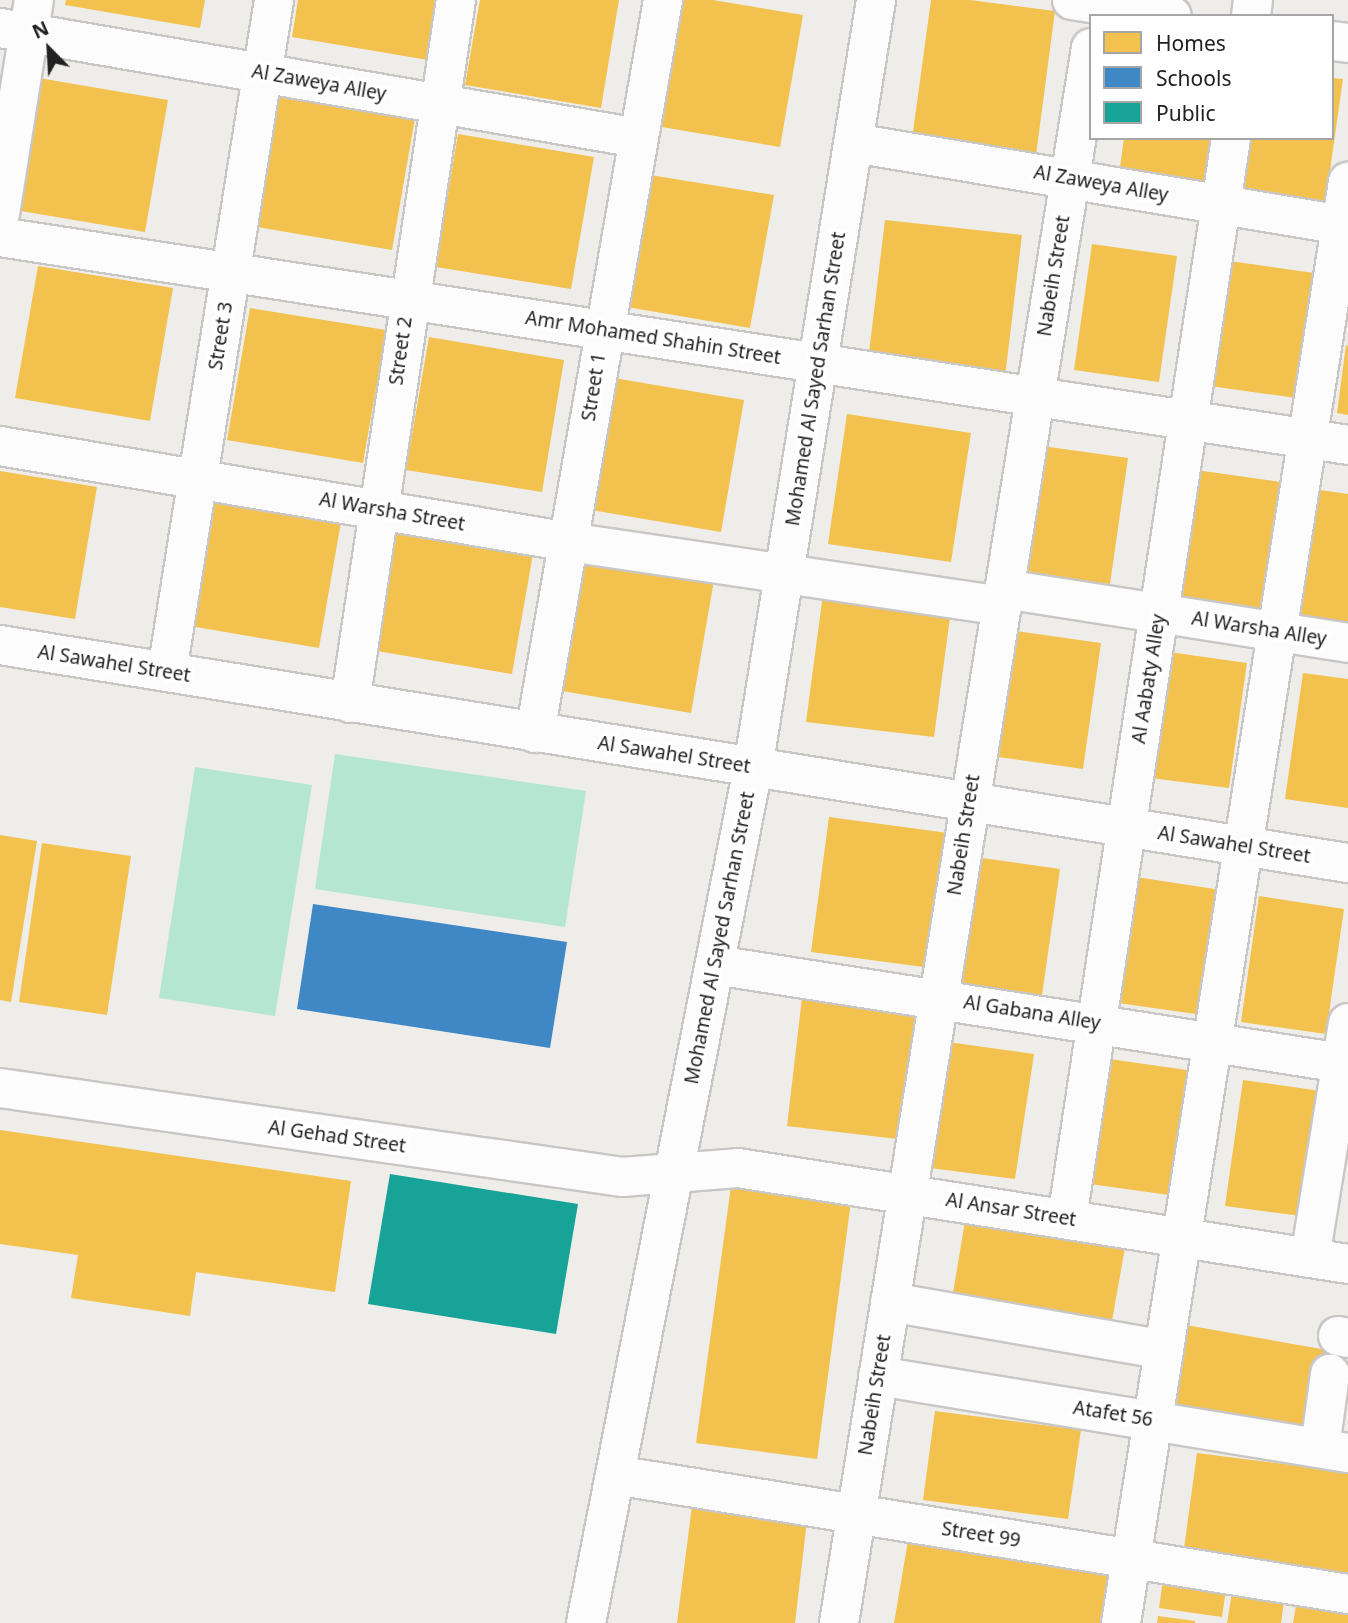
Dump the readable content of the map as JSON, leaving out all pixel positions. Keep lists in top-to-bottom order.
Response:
{
  "streets": {
    "street": [
      "Al Zaweya Alley",
      "Nabeih Street",
      "Street 3",
      "Amr Mohamed Shahin Street",
      "Street 2",
      "Mohamed Al Sayed Sarhan Street",
      "Street 1",
      "Al Warsha Street",
      "Al Warsha Alley",
      "Al Sawahel Street",
      "Al Aabaty Alley",
      "Al Gabana Alley",
      "Al Gehad Street",
      "Al Ansar Street",
      "Atafet 56",
      "Street 99"
    ]
  },
  "crossings": [
    ["Al Zaweya Alley", "Nabeih Street"],
    ["Al Zaweya Alley", "Street 3"],
    ["Al Zaweya Alley", "Street 2"],
    ["Al Zaweya Alley", "Mohamed Al Sayed Sarhan Street"],
    ["Al Zaweya Alley", "Street 1"],
    ["Al Zaweya Alley", "Al Aabaty Alley"],
    ["Nabeih Street", "Amr Mohamed Shahin Street"],
    ["Nabeih Street", "Al Warsha Alley"],
    ["Nabeih Street", "Al Sawahel Street"],
    ["Nabeih Street", "Al Gabana Alley"],
    ["Nabeih Street", "Al Ansar Street"],
    ["Nabeih Street", "Atafet 56"],
    ["Nabeih Street", "Street 99"],
    ["Street 3", "Amr Mohamed Shahin Street"],
    ["Street 3", "Al Warsha Street"],
    ["Street 3", "Al Sawahel Street"],
    ["Amr Mohamed Shahin Street", "Street 2"],
    ["Amr Mohamed Shahin Street", "Mohamed Al Sayed Sarhan Street"],
    ["Amr Mohamed Shahin Street", "Street 1"],
    ["Amr Mohamed Shahin Street", "Al Aabaty Alley"],
    ["Street 2", "Al Warsha Street"],
    ["Street 2", "Al Sawahel Street"],
    ["Mohamed Al Sayed Sarhan Street", "Al Warsha Street"],
    ["Mohamed Al Sayed Sarhan Street", "Al Warsha Alley"],
    ["Mohamed Al Sayed Sarhan Street", "Al Sawahel Street"],
    ["Mohamed Al Sayed Sarhan Street", "Al Gabana Alley"],
    ["Mohamed Al Sayed Sarhan Street", "Al Gehad Street"],
    ["Mohamed Al Sayed Sarhan Street", "Al Ansar Street"],
    ["Mohamed Al Sayed Sarhan Street", "Street 99"],
    ["Street 1", "Al Warsha Street"],
    ["Street 1", "Al Sawahel Street"],
    ["Al Warsha Street", "Al Warsha Alley"],
    ["Al Warsha Alley", "Al Aabaty Alley"],
    ["Al Sawahel Street", "Al Aabaty Alley"],
    ["Al Aabaty Alley", "Al Gabana Alley"],
    ["Al Aabaty Alley", "Al Ansar Street"],
    ["Al Gehad Street", "Al Ansar Street"]
  ],
  "legend": ["Homes", "Schools", "Public"],
  "north": "top left"
}
